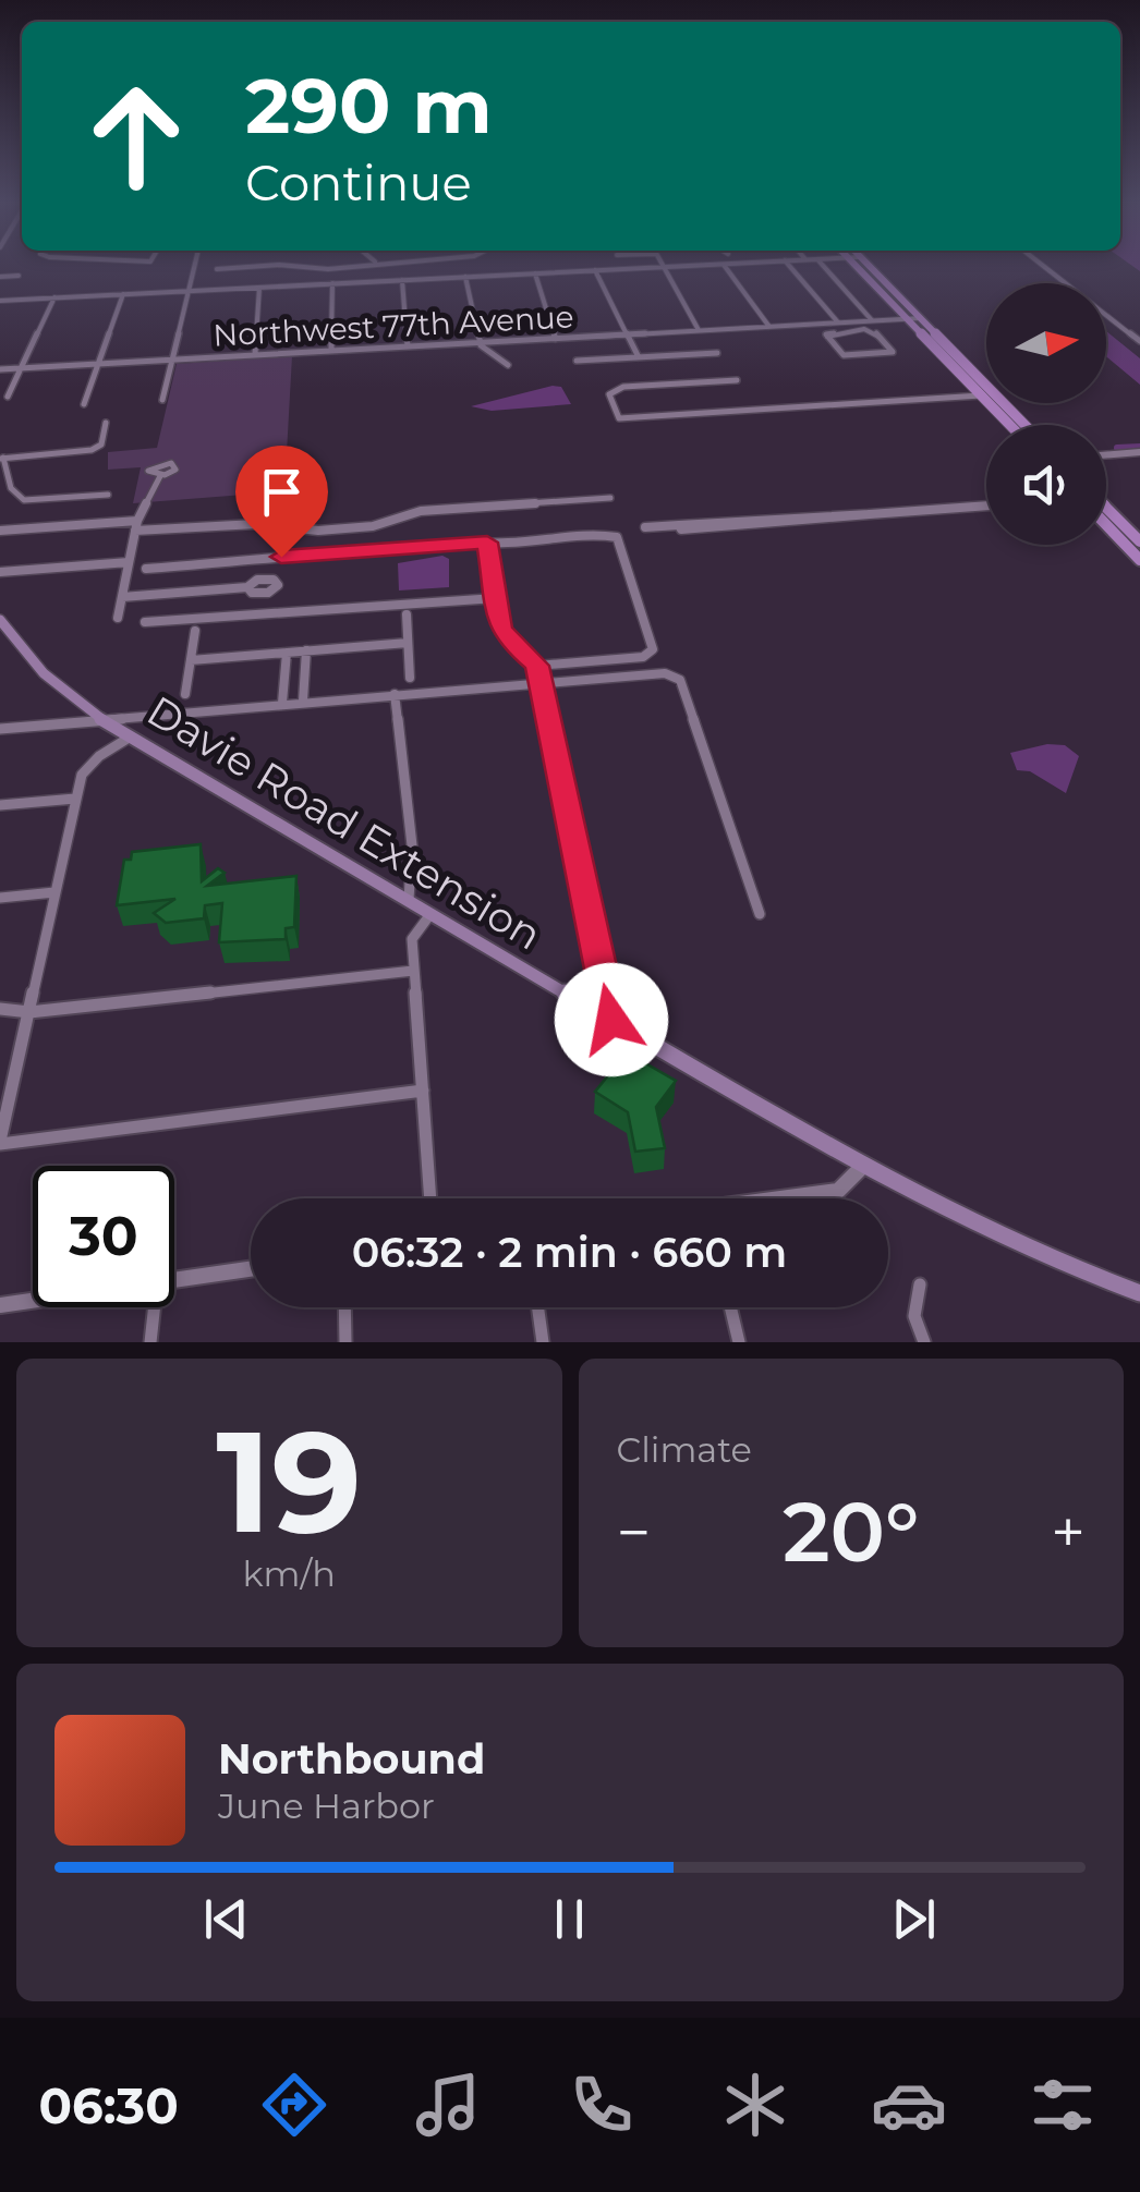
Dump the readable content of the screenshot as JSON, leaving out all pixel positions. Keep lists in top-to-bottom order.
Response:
{
  "streets": {
    "main road": ["Davie Road Extension"],
    "street": ["Northwest 77th Avenue"]
  },
  "north": "right",
  "page": {
    "turn": ["290 m", "Continue"],
    "limit": "30",
    "trip": "06:32 · 2 min · 660 m",
    "tile": [
      ["19", "km/h"],
      "Climate"
    ],
    "heat": ["−", "20°", "+"],
    "song": ["Northbound", "June Harbor"],
    "tabs": "06:30"
  }
}
